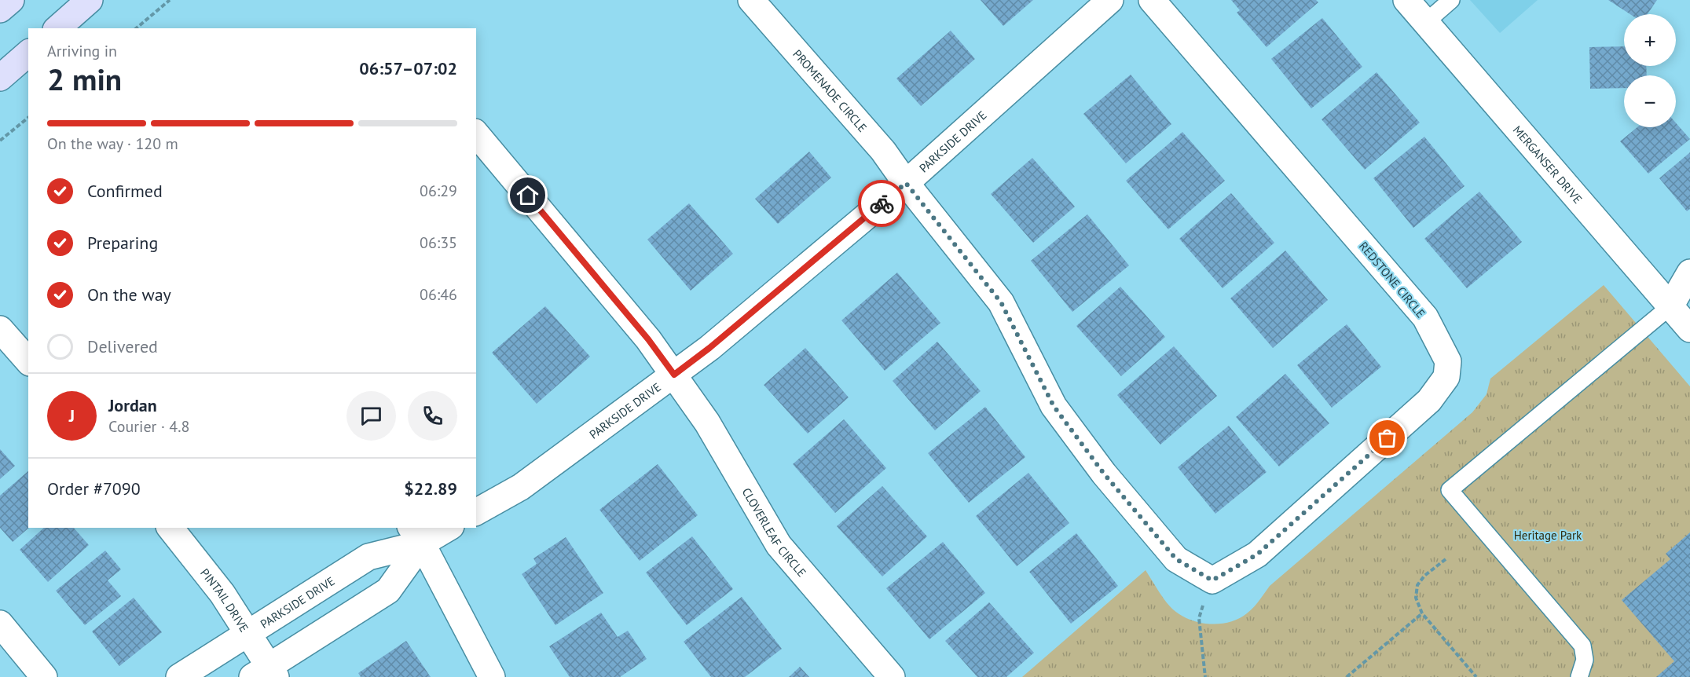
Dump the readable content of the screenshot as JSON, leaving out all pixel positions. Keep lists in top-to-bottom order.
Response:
{
  "streets": {
    "street": [
      "PROMENADE CIRCLE",
      "PARKSIDE DRIVE",
      "MERGANSER DRIVE",
      "REDSTONE CIRCLE",
      "CLOVERLEAF CIRCLE",
      "PINTAIL DRIVE"
    ]
  },
  "crossings": [
    ["PROMENADE CIRCLE", "PARKSIDE DRIVE"],
    ["PARKSIDE DRIVE", "CLOVERLEAF CIRCLE"],
    ["PARKSIDE DRIVE", "PINTAIL DRIVE"]
  ],
  "parks": ["Heritage Park"],
  "page": {
    "map_buttons": ["+", "−"],
    "heading": ["2 min", "Arriving in", "06:57–07:02"],
    "panel": [
      "Jordan",
      "Courier · 4.8",
      "Order #7090",
      "$22.89"
    ],
    "bar": "On the way · 120 m",
    "list": [
      ["Confirmed", "06:29"],
      ["Preparing", "06:35"],
      ["On the way", "06:46"],
      "Delivered"
    ],
    "round": "J"
  }
}
